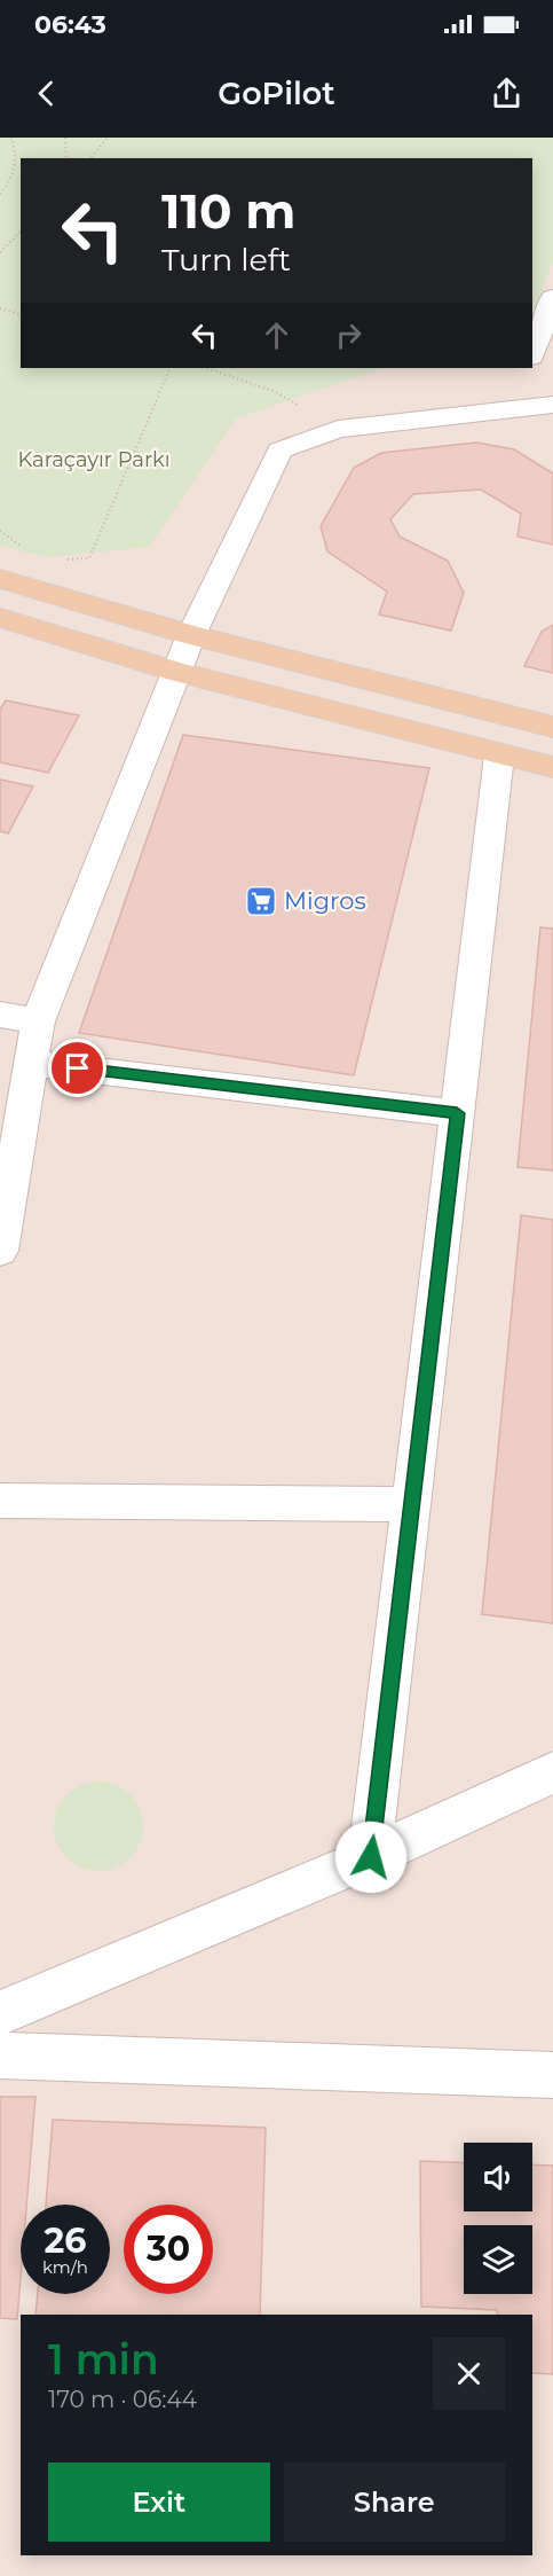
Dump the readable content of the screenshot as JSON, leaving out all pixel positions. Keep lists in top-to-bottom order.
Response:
{
  "parks": ["Karaçayır Parkı"],
  "places": {
    "supermarket": ["Migros"]
  },
  "page": {
    "status": "06:43",
    "header": "GoPilot",
    "turn": ["110 m", "Turn left"],
    "speed": "26 km/h",
    "limit": "30",
    "heading": ["1 min", "170 m · 06:44"],
    "buttons": ["Exit", "Share"]
  }
}
